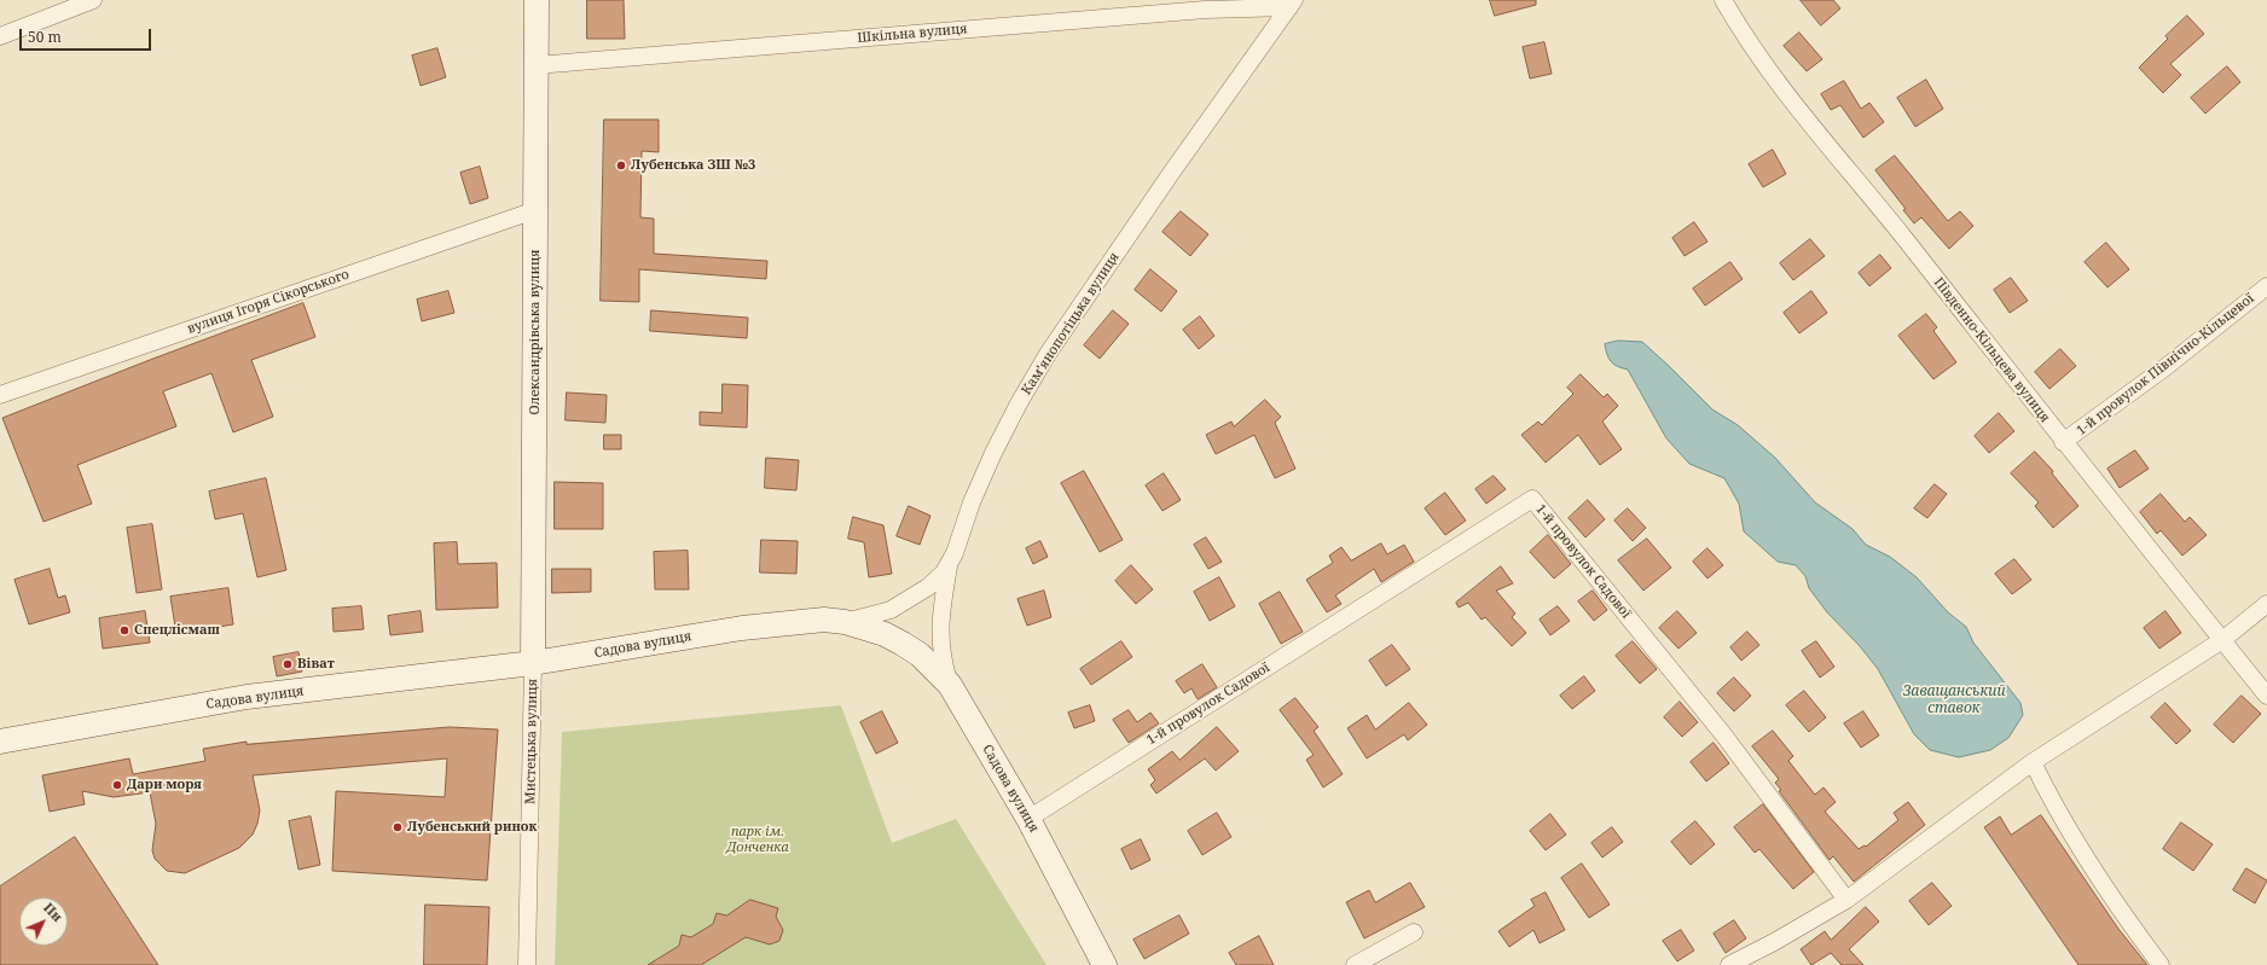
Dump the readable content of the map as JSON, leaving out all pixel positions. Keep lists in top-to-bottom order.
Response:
{
  "streets": {
    "main road": ["Олександрівська вулиця", "Садова вулиця"],
    "street": [
      "Шкільна вулиця",
      "вулиця Ігоря Сікорського",
      "Камʼянопотіцька вулиця",
      "Південно-Кільцева вулиця",
      "1-й провулок Північно-Кільцевої",
      "1-й провулок Садової",
      "Мистецька вулиця"
    ]
  },
  "crossings": [
    ["Шкільна вулиця", "Камʼянопотіцька вулиця"],
    ["Шкільна вулиця", "Олександрівська вулиця"],
    ["вулиця Ігоря Сікорського", "Олександрівська вулиця"],
    ["Камʼянопотіцька вулиця", "Садова вулиця"],
    ["Олександрівська вулиця", "Садова вулиця"],
    ["Олександрівська вулиця", "Мистецька вулиця"],
    ["Південно-Кільцева вулиця", "1-й провулок Північно-Кільцевої"],
    ["1-й провулок Садової", "Садова вулиця"],
    ["Садова вулиця", "Мистецька вулиця"]
  ],
  "water": ["Заващанський ставок"],
  "parks": ["парк ім. Донченка"],
  "places": [
    "Лубенська ЗШ №3",
    "Спецлісмаш",
    "Віват",
    "Дари моря",
    "Лубенський ринок"
  ],
  "scale_bar": "50 m",
  "north": "top right"
}
